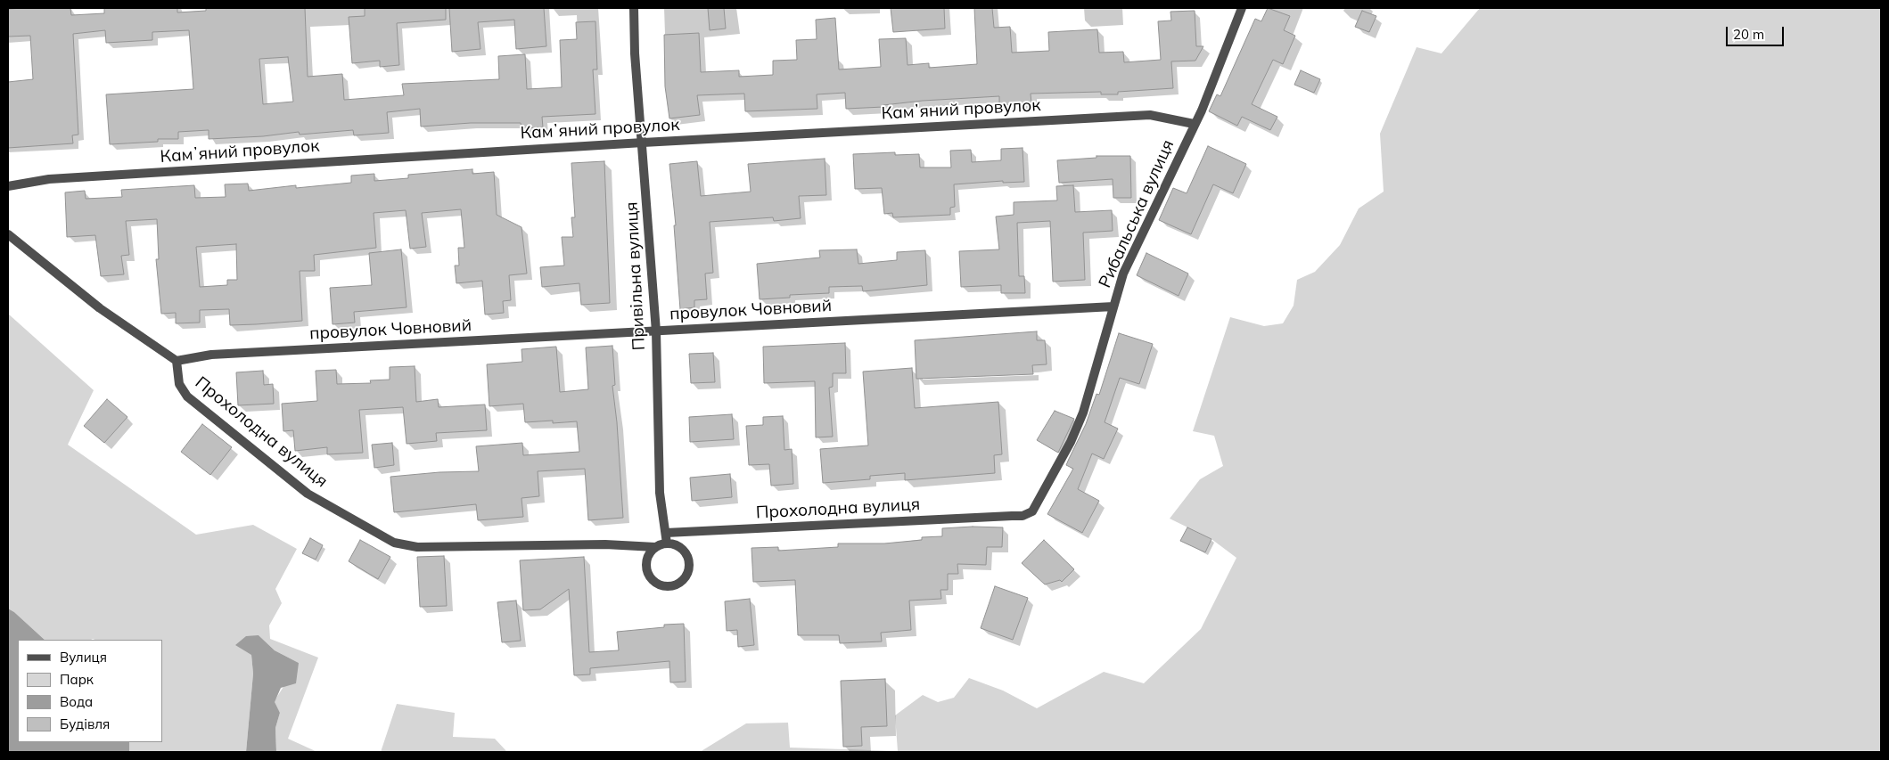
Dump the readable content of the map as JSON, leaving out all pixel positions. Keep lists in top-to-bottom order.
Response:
{
  "streets": {
    "street": [
      "Камʼяний провулок",
      "Рибальська вулиця",
      "Привільна вулиця",
      "провулок Човновий",
      "Прохолодна вулиця"
    ]
  },
  "crossings": [
    ["Камʼяний провулок", "Рибальська вулиця"],
    ["Камʼяний провулок", "Привільна вулиця"],
    ["Рибальська вулиця", "провулок Човновий"],
    ["Рибальська вулиця", "Прохолодна вулиця"],
    ["Привільна вулиця", "провулок Човновий"],
    ["Привільна вулиця", "Прохолодна вулиця"],
    ["провулок Човновий", "Прохолодна вулиця"]
  ],
  "legend": [
    "Вулиця",
    "Парк",
    "Вода",
    "Будівля"
  ],
  "scale_bar": "20 m"
}
